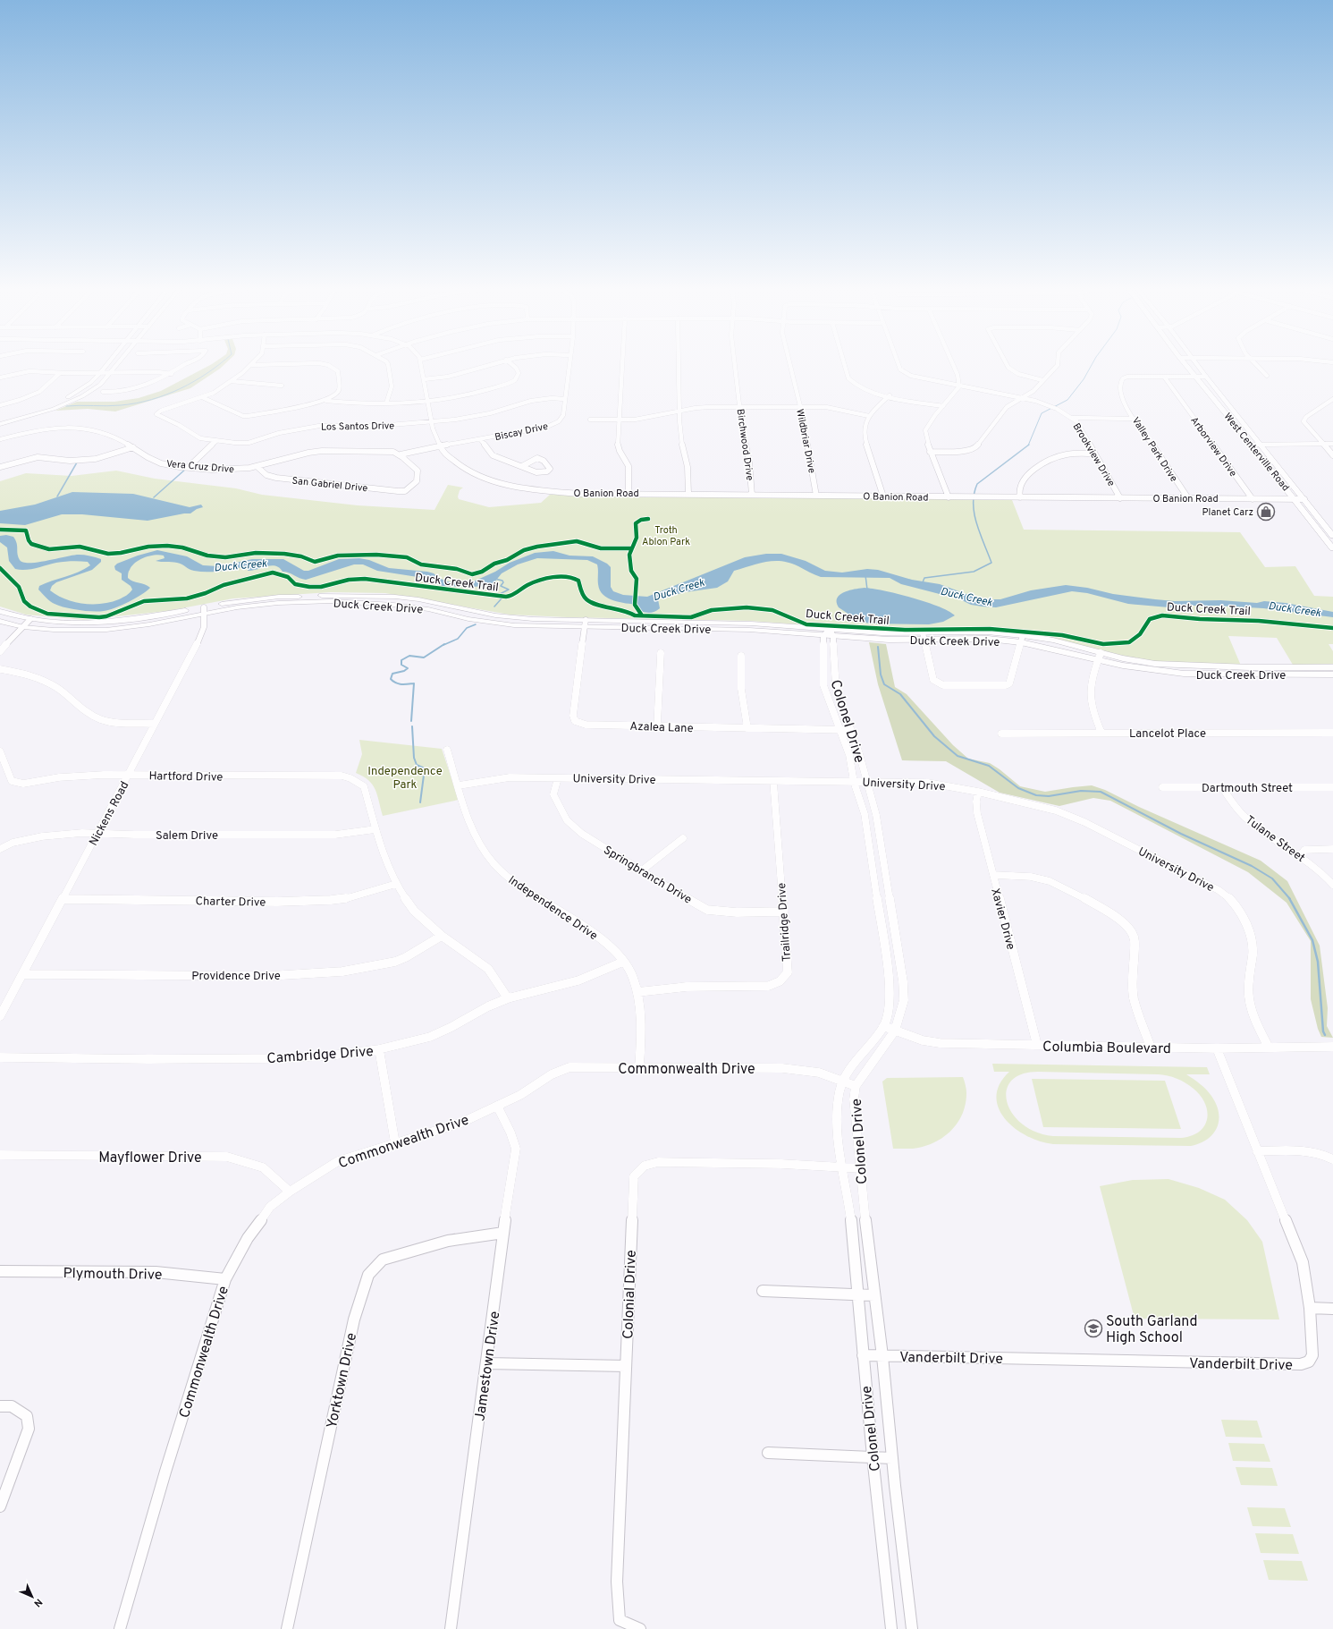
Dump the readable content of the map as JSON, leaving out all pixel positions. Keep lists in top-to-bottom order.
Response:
{
  "streets": {
    "main road": ["West Centerville Road", "Duck Creek Drive"],
    "street": [
      "Los Santos Drive",
      "Biscay Drive",
      "Wildbriar Drive",
      "Birchwood Drive",
      "Arborview Drive",
      "Valley Park Drive",
      "Brookview Drive",
      "Vera Cruz Drive",
      "San Gabriel Drive",
      "O Banion Road",
      "Colonel Drive",
      "Azalea Lane",
      "Lancelot Place",
      "Hartford Drive",
      "University Drive",
      "Dartmouth Street",
      "Nickens Road",
      "Salem Drive",
      "Tulane Street",
      "Springbranch Drive",
      "Charter Drive",
      "Independence Drive",
      "Xavier Drive",
      "Trailridge Drive",
      "Providence Drive",
      "Columbia Boulevard",
      "Cambridge Drive",
      "Commonwealth Drive",
      "Mayflower Drive",
      "Plymouth Drive",
      "Colonial Drive",
      "Vanderbilt Drive",
      "Jamestown Drive",
      "Yorktown Drive"
    ],
    "cycle path": ["Duck Creek Trail"]
  },
  "crossings": [
    ["Los Santos Drive", "Biscay Drive"],
    ["Los Santos Drive", "O Banion Road"],
    ["Biscay Drive", "Vera Cruz Drive"],
    ["Biscay Drive", "San Gabriel Drive"],
    ["Biscay Drive", "O Banion Road"],
    ["Wildbriar Drive", "O Banion Road"],
    ["Birchwood Drive", "O Banion Road"],
    ["Arborview Drive", "Valley Park Drive"],
    ["Arborview Drive", "O Banion Road"],
    ["Valley Park Drive", "West Centerville Road"],
    ["Valley Park Drive", "O Banion Road"],
    ["West Centerville Road", "O Banion Road"],
    ["Brookview Drive", "O Banion Road"],
    ["Vera Cruz Drive", "San Gabriel Drive"],
    ["Duck Creek Drive", "Colonel Drive"],
    ["Duck Creek Drive", "Azalea Lane"],
    ["Duck Creek Drive", "Nickens Road"],
    ["Colonel Drive", "Azalea Lane"],
    ["Colonel Drive", "University Drive"],
    ["Colonel Drive", "Columbia Boulevard"],
    ["Colonel Drive", "Commonwealth Drive"],
    ["Colonel Drive", "Colonial Drive"],
    ["Colonel Drive", "Vanderbilt Drive"],
    ["Hartford Drive", "Nickens Road"],
    ["Hartford Drive", "Salem Drive"],
    ["University Drive", "Springbranch Drive"],
    ["University Drive", "Independence Drive"],
    ["University Drive", "Xavier Drive"],
    ["University Drive", "Trailridge Drive"],
    ["University Drive", "Columbia Boulevard"],
    ["Dartmouth Street", "Tulane Street"],
    ["Nickens Road", "Salem Drive"],
    ["Nickens Road", "Charter Drive"],
    ["Nickens Road", "Providence Drive"],
    ["Springbranch Drive", "Trailridge Drive"],
    ["Independence Drive", "Trailridge Drive"],
    ["Independence Drive", "Cambridge Drive"],
    ["Independence Drive", "Commonwealth Drive"],
    ["Xavier Drive", "Columbia Boulevard"],
    ["Columbia Boulevard", "Vanderbilt Drive"],
    ["Commonwealth Drive", "Mayflower Drive"],
    ["Commonwealth Drive", "Plymouth Drive"],
    ["Commonwealth Drive", "Jamestown Drive"],
    ["Jamestown Drive", "Yorktown Drive"]
  ],
  "water": ["Duck Creek"],
  "parks": ["Troth Ablon Park", "Independence Park"],
  "places": {
    "shop": ["Planet Carz"],
    "school or university": ["South Garland High School"]
  },
  "north": "bottom right"
}
